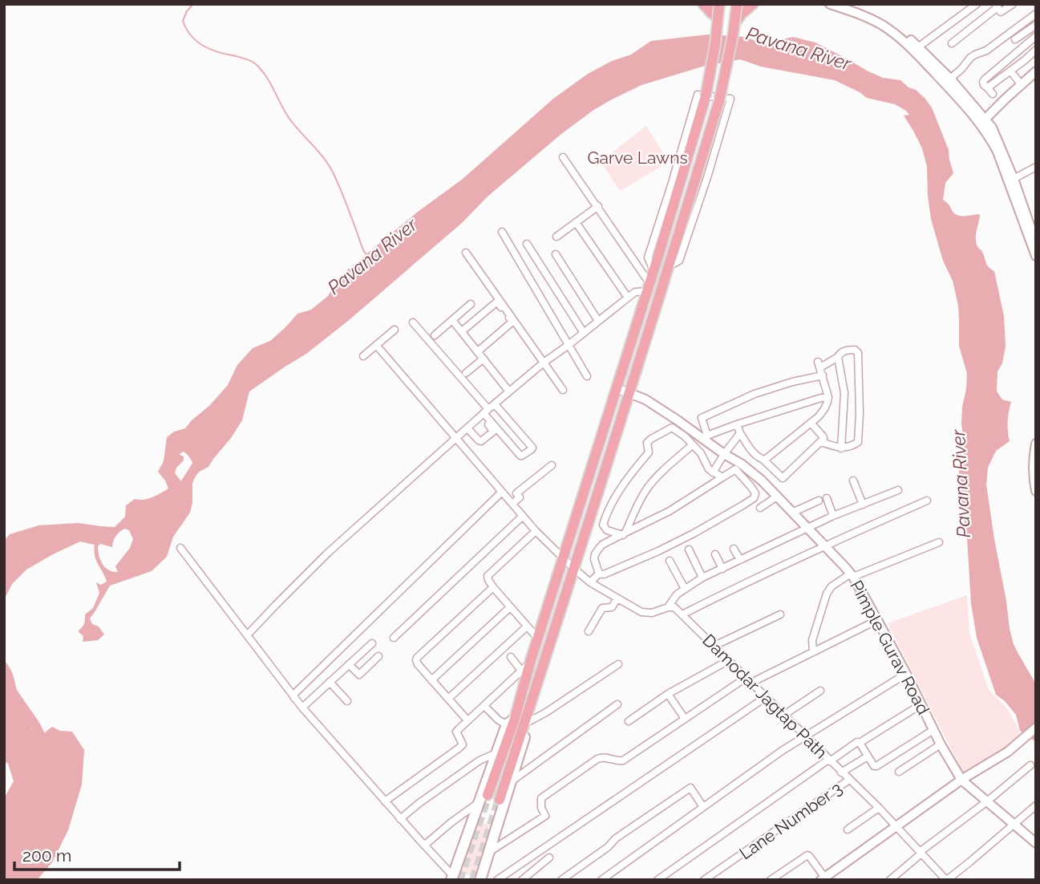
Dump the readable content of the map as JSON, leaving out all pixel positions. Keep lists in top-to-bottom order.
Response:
{
  "streets": {
    "street": ["Pimple Gurav Road", "Damodar Jagtap Path", "Lane Number 3"]
  },
  "crossings": [
    ["Damodar Jagtap Path", "Lane Number 3"]
  ],
  "water": ["Pavana River"],
  "parks": ["Garve Lawns"],
  "scale_bar": "200 m"
}
